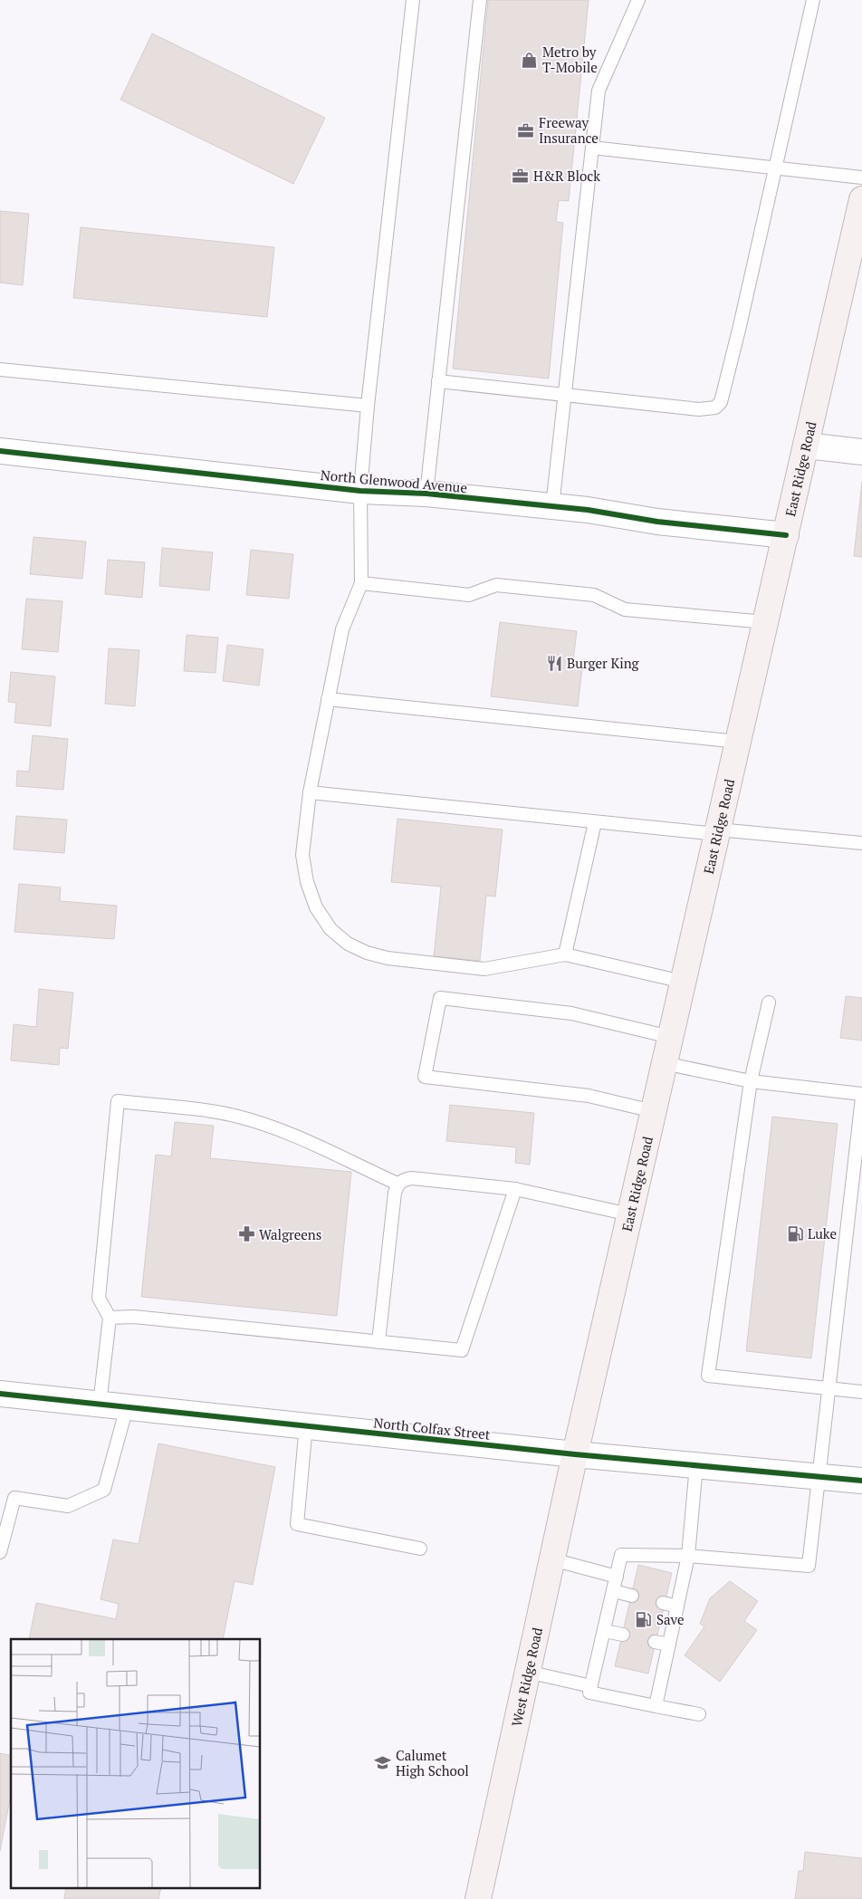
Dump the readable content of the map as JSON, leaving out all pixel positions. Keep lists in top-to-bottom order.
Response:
{
  "streets": {
    "main road": ["East Ridge Road", "West Ridge Road"],
    "street": ["North Glenwood Avenue", "North Colfax Street"]
  },
  "crossings": [
    ["East Ridge Road", "North Glenwood Avenue"],
    ["East Ridge Road", "North Colfax Street"],
    ["East Ridge Road", "West Ridge Road"],
    ["North Colfax Street", "West Ridge Road"]
  ],
  "places": {
    "shop": ["Metro by T-Mobile"],
    "office": ["Freeway Insurance", "H&R Block"],
    "restaurant": ["Burger King"],
    "fuel station": ["Luke", "Save"],
    "pharmacy": ["Walgreens"],
    "school or university": ["Calumet High School"]
  }
}
